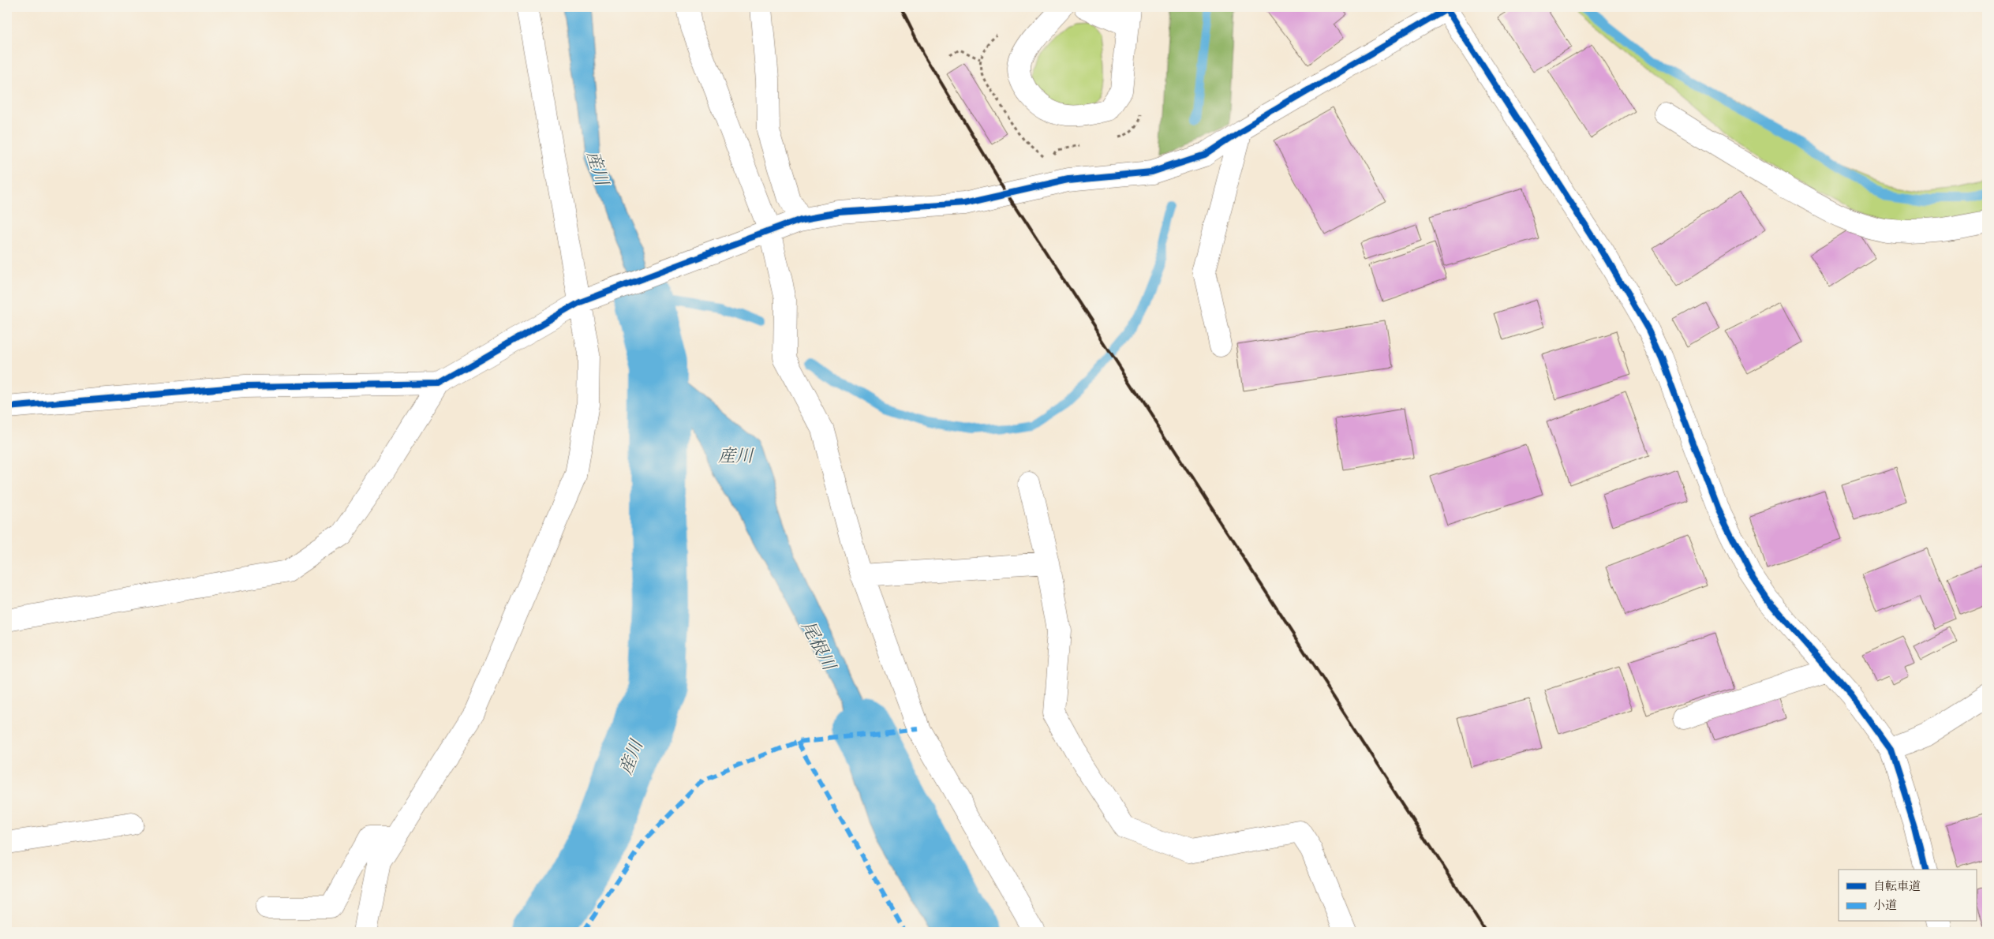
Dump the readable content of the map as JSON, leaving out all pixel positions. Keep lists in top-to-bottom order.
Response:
{
  "water": ["産川", "尾根川"],
  "legend": ["自転車道", "小道"]
}
